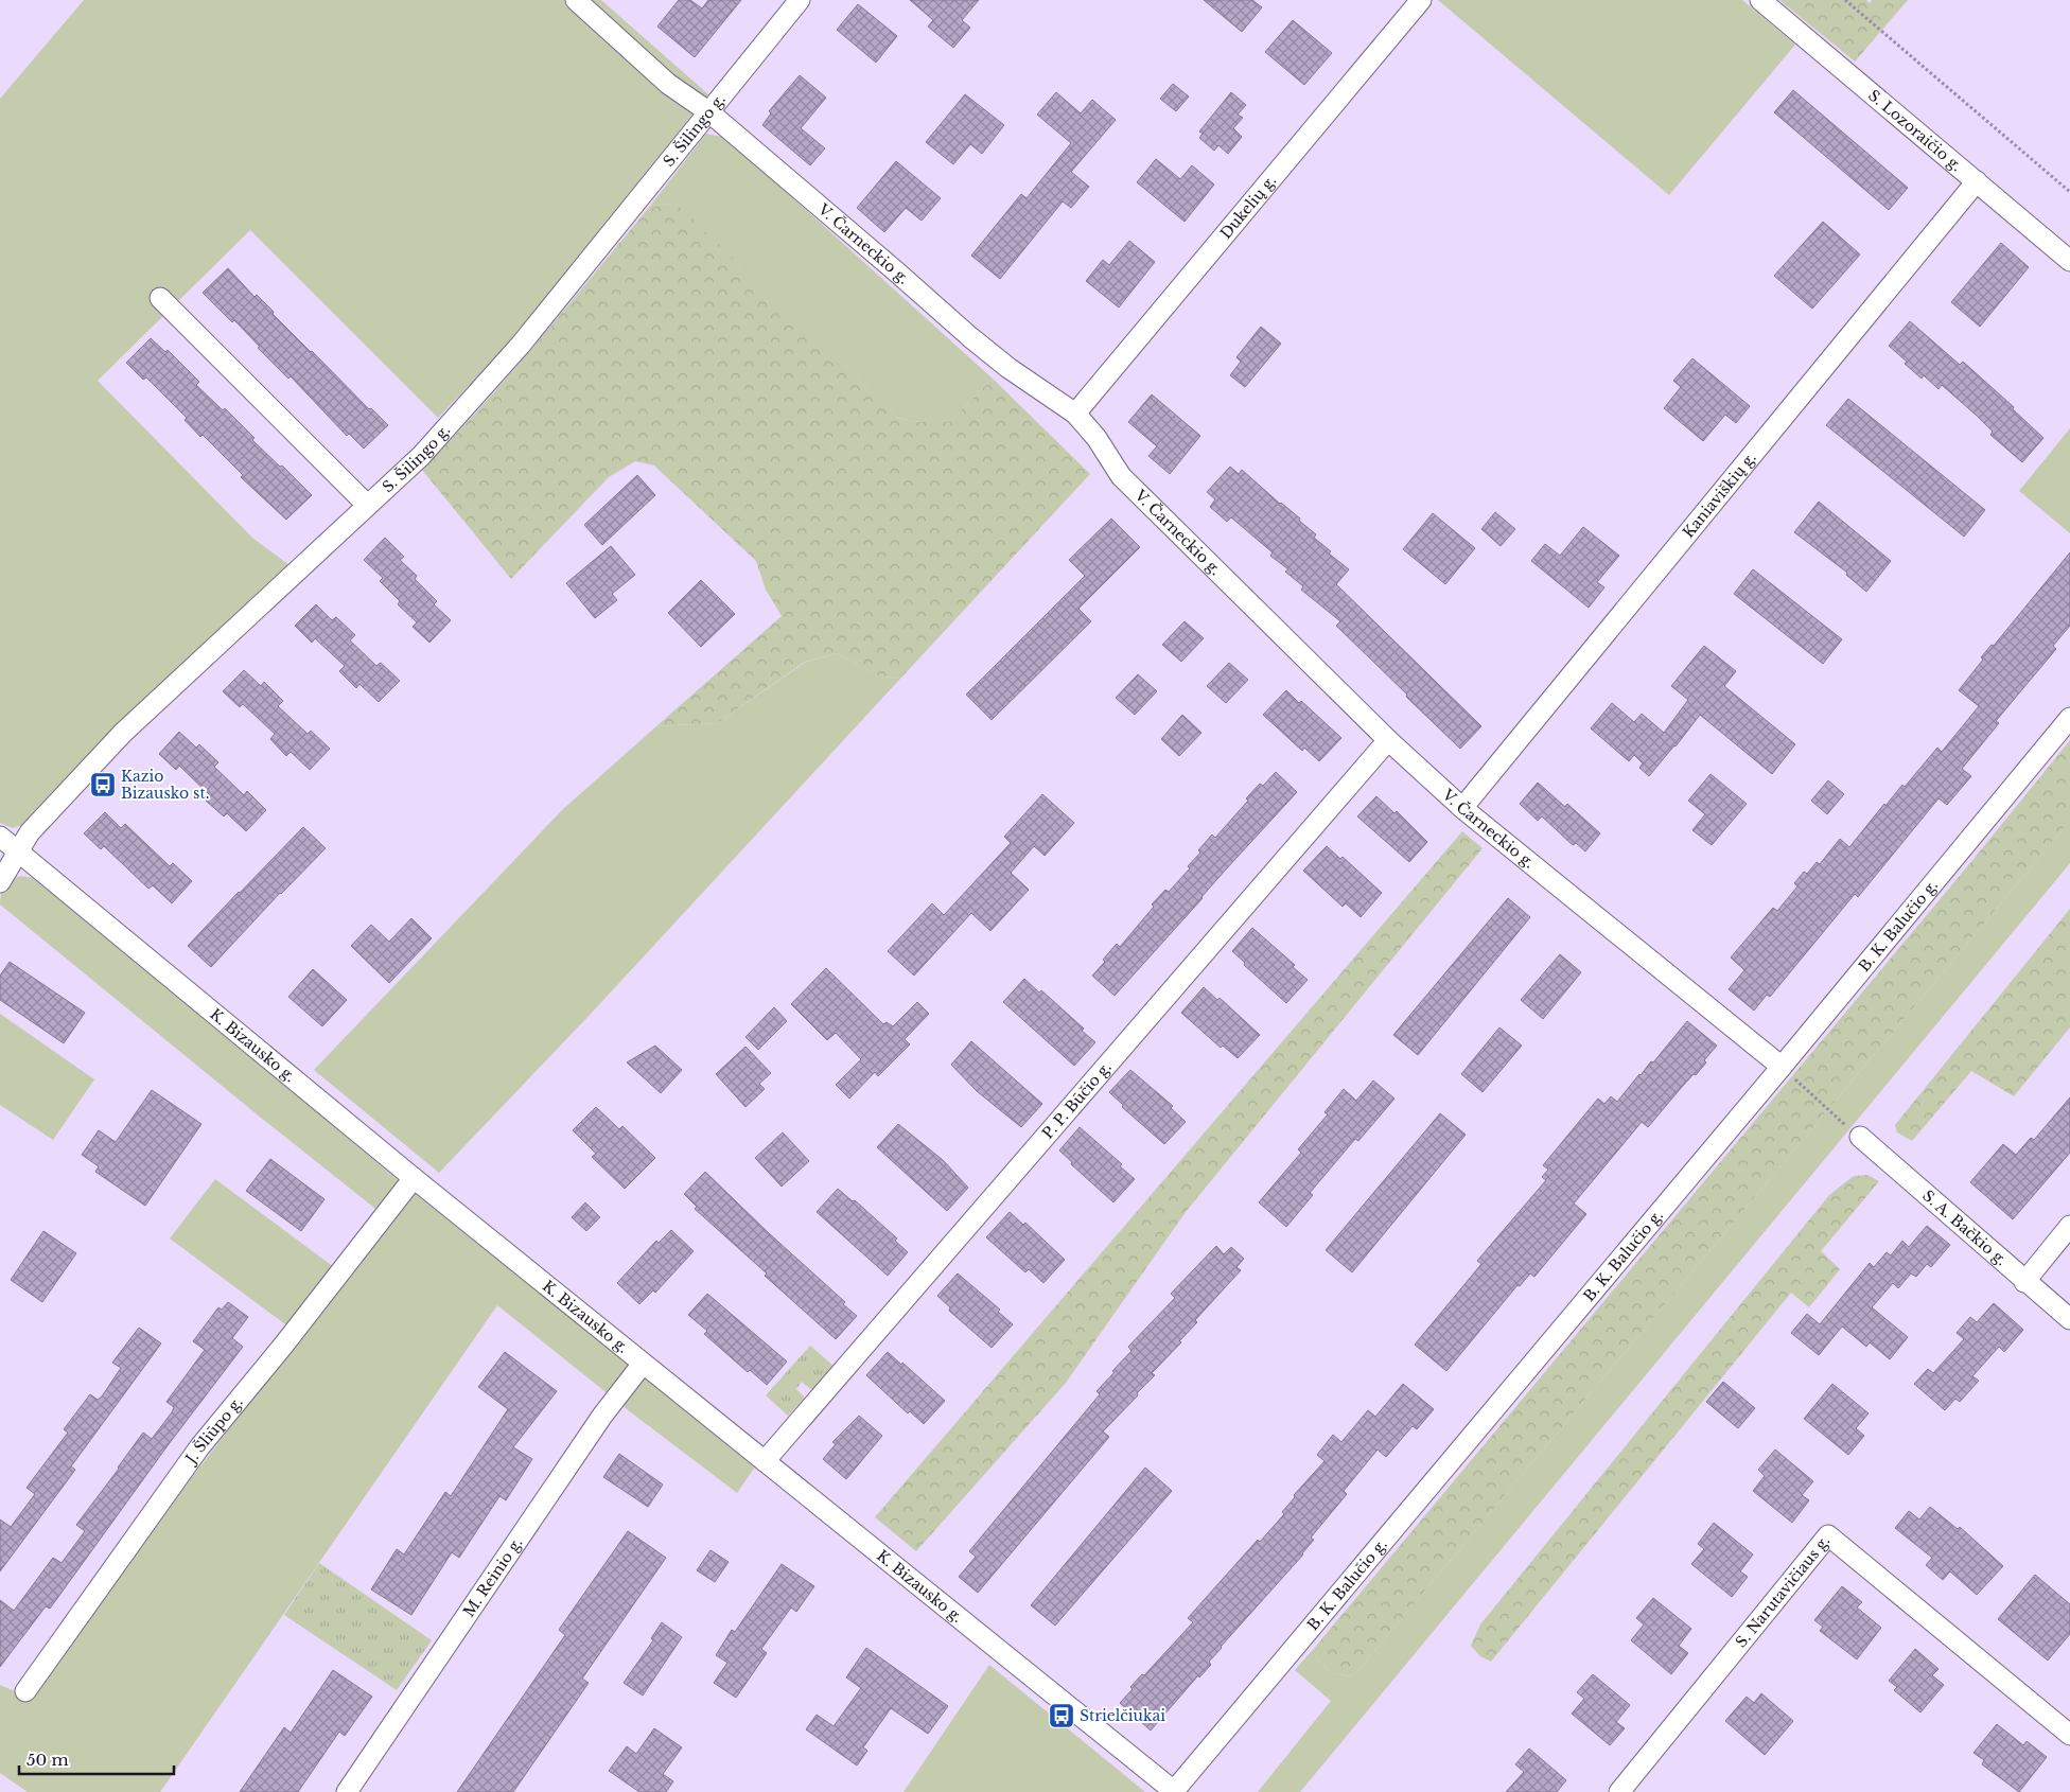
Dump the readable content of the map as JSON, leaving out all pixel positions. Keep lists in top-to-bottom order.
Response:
{
  "streets": {
    "street": [
      "S. Šilingo g.",
      "S. Lozoraičio g.",
      "Dukelių g.",
      "V. Čarneckio g.",
      "Kaniaviškių g.",
      "B. K. Balučio g.",
      "K. Bizausko g.",
      "P. P. Būčio g.",
      "S. A. Bačkio g.",
      "J. Šliūpo g.",
      "M. Reinio g.",
      "S. Narutavičiaus g."
    ]
  },
  "crossings": [
    ["S. Šilingo g.", "V. Čarneckio g."],
    ["S. Šilingo g.", "K. Bizausko g."],
    ["S. Lozoraičio g.", "Kaniaviškių g."],
    ["Dukelių g.", "V. Čarneckio g."],
    ["V. Čarneckio g.", "Kaniaviškių g."],
    ["V. Čarneckio g.", "B. K. Balučio g."],
    ["V. Čarneckio g.", "P. P. Būčio g."],
    ["B. K. Balučio g.", "K. Bizausko g."],
    ["K. Bizausko g.", "P. P. Būčio g."],
    ["K. Bizausko g.", "J. Šliūpo g."],
    ["K. Bizausko g.", "M. Reinio g."]
  ],
  "places": {
    "bus stop": ["Kazio Bizausko st.", "Strielčiukai"]
  },
  "scale_bar": "50 m"
}
